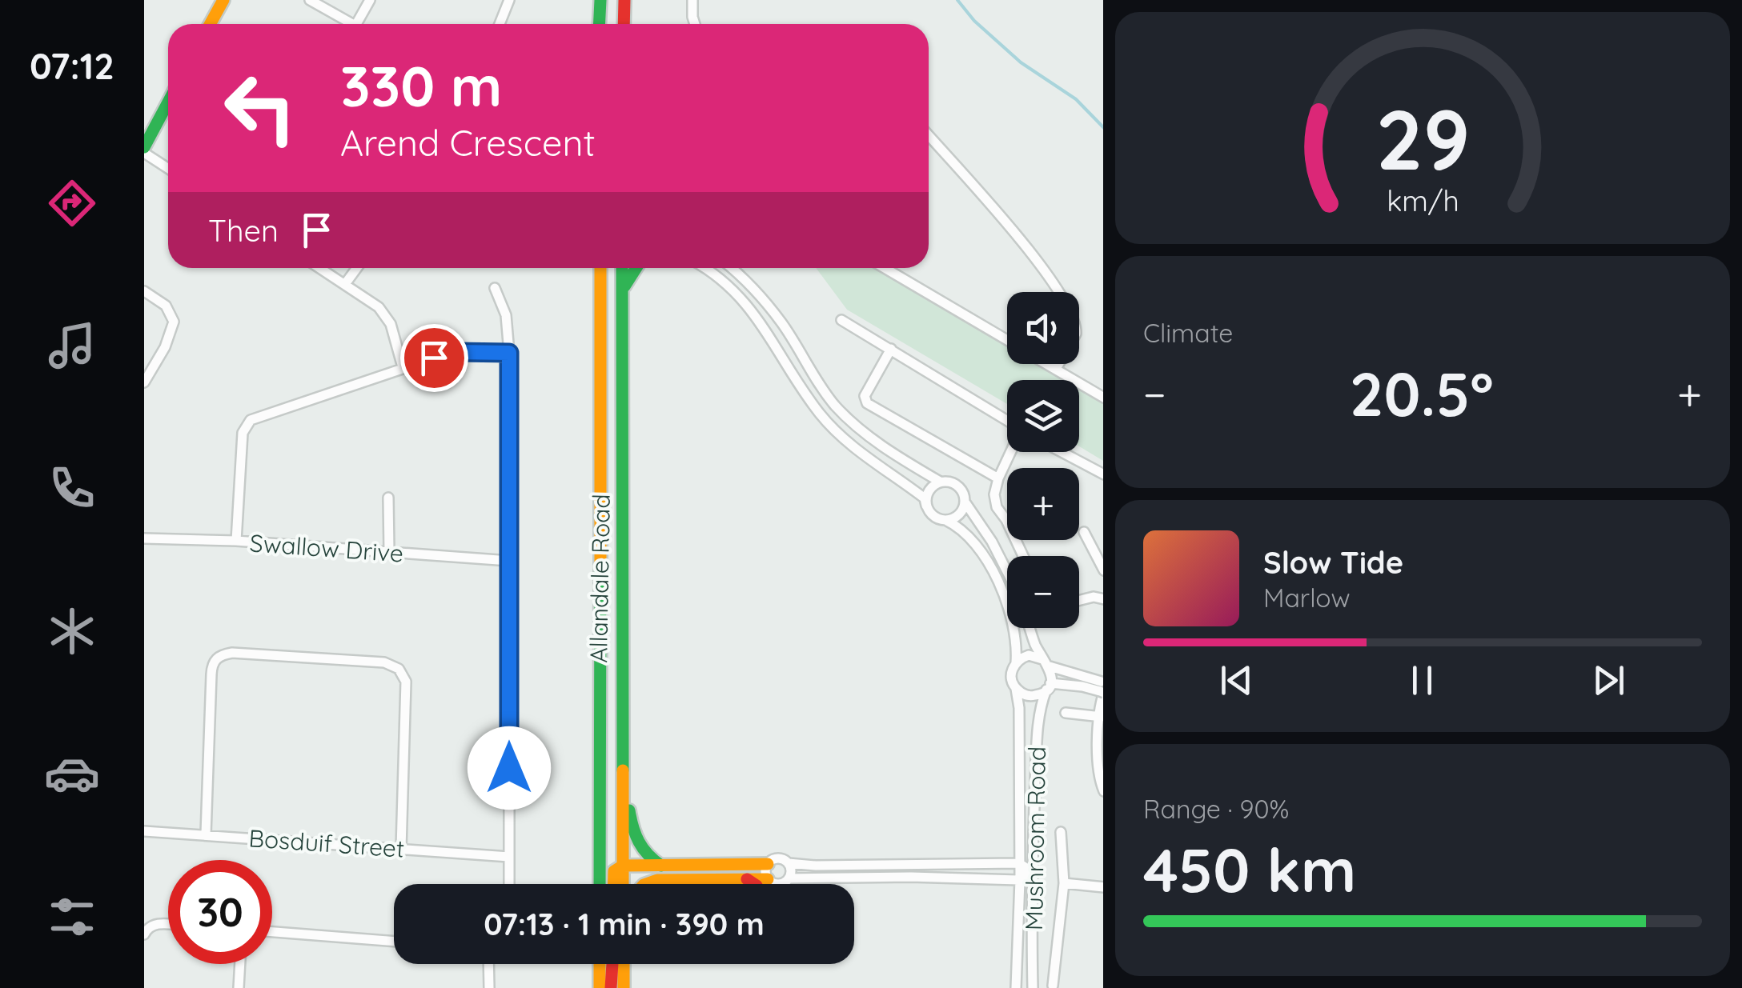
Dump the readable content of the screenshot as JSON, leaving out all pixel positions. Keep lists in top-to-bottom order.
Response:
{
  "streets": {
    "main road": ["Allandale Road"],
    "street": ["Swallow Drive", "Mushroom Road", "Bosduif Street"]
  },
  "page": {
    "tabs": "07:12",
    "turn": ["330 m", "Arend Crescent"],
    "then": "Then",
    "tile": [
      "Climate",
      ["Range · 90%", "450 km"]
    ],
    "map_buttons": ["+", "−"],
    "heat": ["−", "20.5°", "+"],
    "song": ["Slow Tide", "Marlow"],
    "limit": "30",
    "trip": "07:13 · 1 min · 390 m",
    "gauge": ["29", "km/h"]
  }
}
